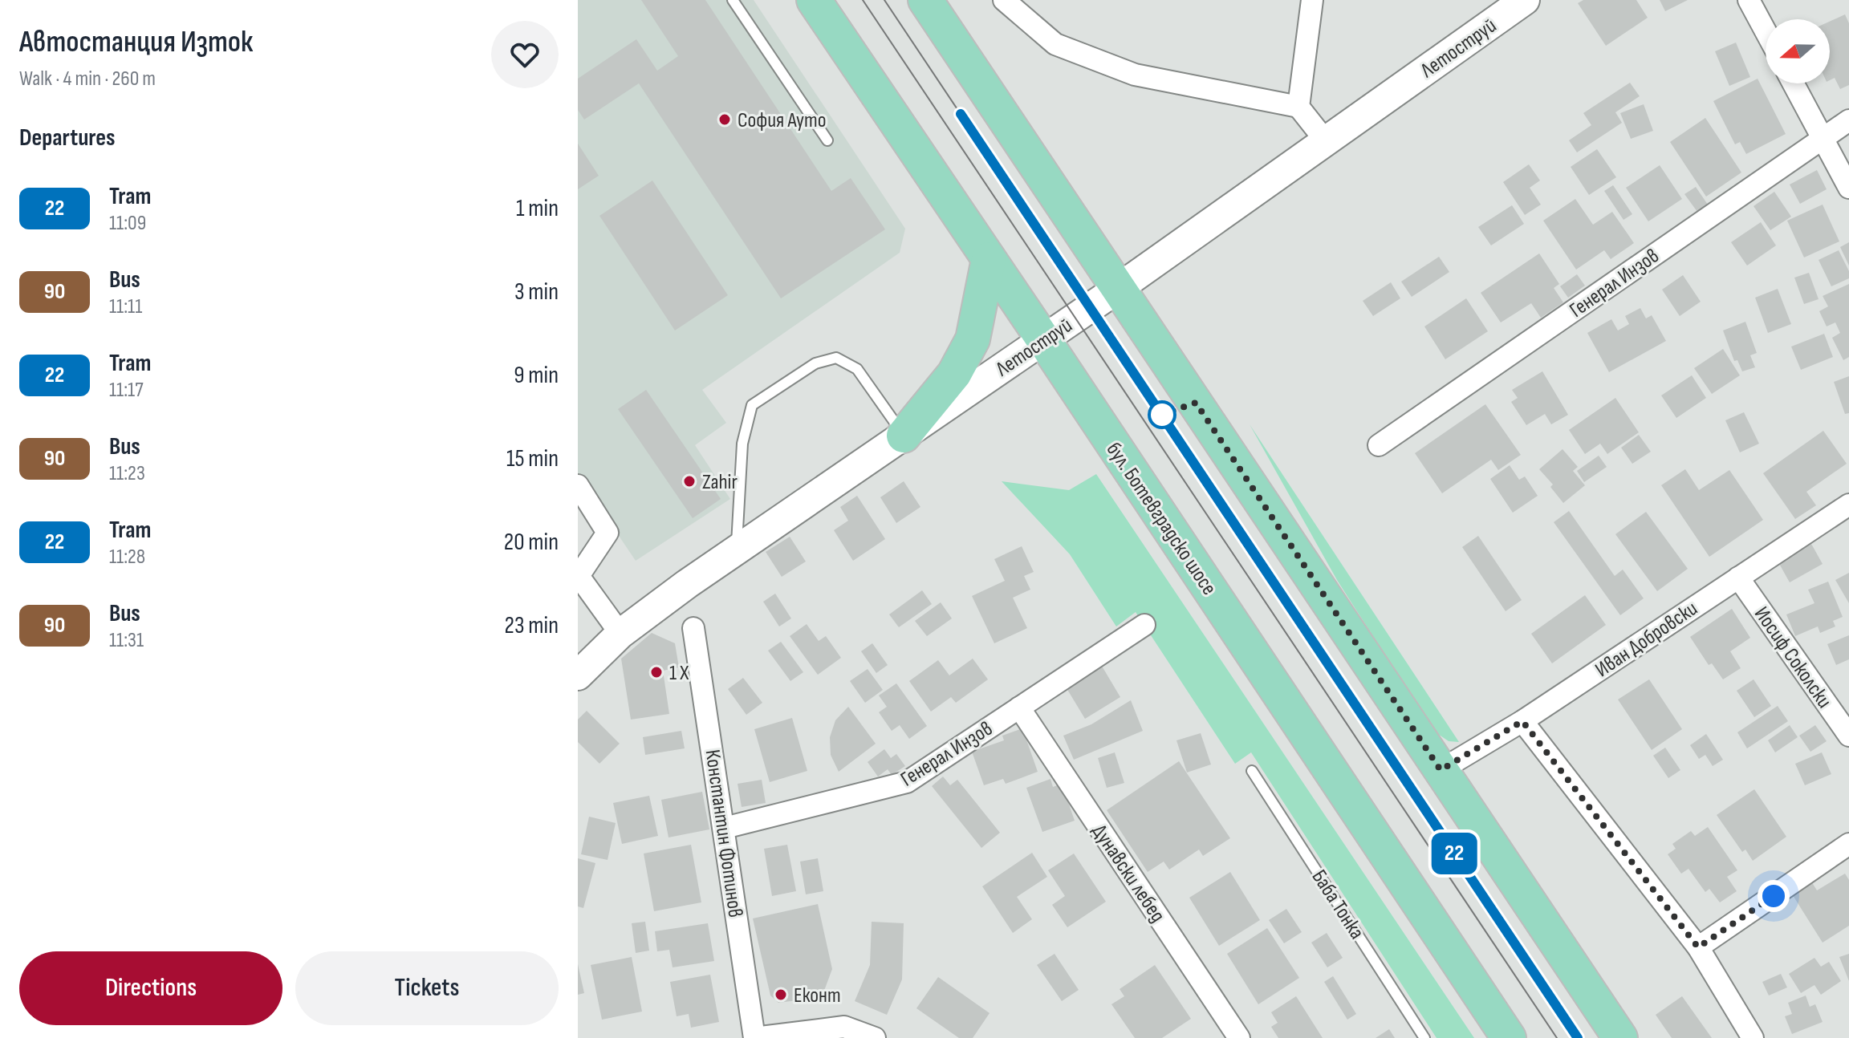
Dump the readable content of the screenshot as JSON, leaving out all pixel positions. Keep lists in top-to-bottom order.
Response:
{
  "streets": {
    "main road": ["бул. Ботевградско шосе"],
    "street": [
      "Летоструй",
      "Генерал Инзов",
      "Иван Добровски",
      "Иосиф Соколски",
      "Константин Фотинов",
      "Дунавски лебед"
    ],
    "lane": ["Баба Тонка"]
  },
  "crossings": [
    ["Летоструй", "бул. Ботевградско шосе"],
    ["Генерал Инзов", "Константин Фотинов"],
    ["Генерал Инзов", "Дунавски лебед"],
    ["Иван Добровски", "Иосиф Соколски"]
  ],
  "places": [
    "София Ауто",
    "Zahir",
    "1 Х",
    "Еконт"
  ],
  "lines": ["tram line 22"],
  "north": "left",
  "page": {
    "heading": [
      ["Автостанция Изток", "Walk · 4 min · 260 m"],
      "Departures"
    ],
    "on_map": "22",
    "list": [
      {
        "mark": "22",
        "name": "Tram",
        "note": "11:09",
        "value": "1 min"
      },
      {
        "mark": "90",
        "name": "Bus",
        "note": "11:11",
        "value": "3 min"
      },
      {
        "mark": "22",
        "name": "Tram",
        "note": "11:17",
        "value": "9 min"
      },
      {
        "mark": "90",
        "name": "Bus",
        "note": "11:23",
        "value": "15 min"
      },
      {
        "mark": "22",
        "name": "Tram",
        "note": "11:28",
        "value": "20 min"
      },
      {
        "mark": "90",
        "name": "Bus",
        "note": "11:31",
        "value": "23 min"
      }
    ],
    "buttons": ["Directions", "Tickets"]
  }
}
